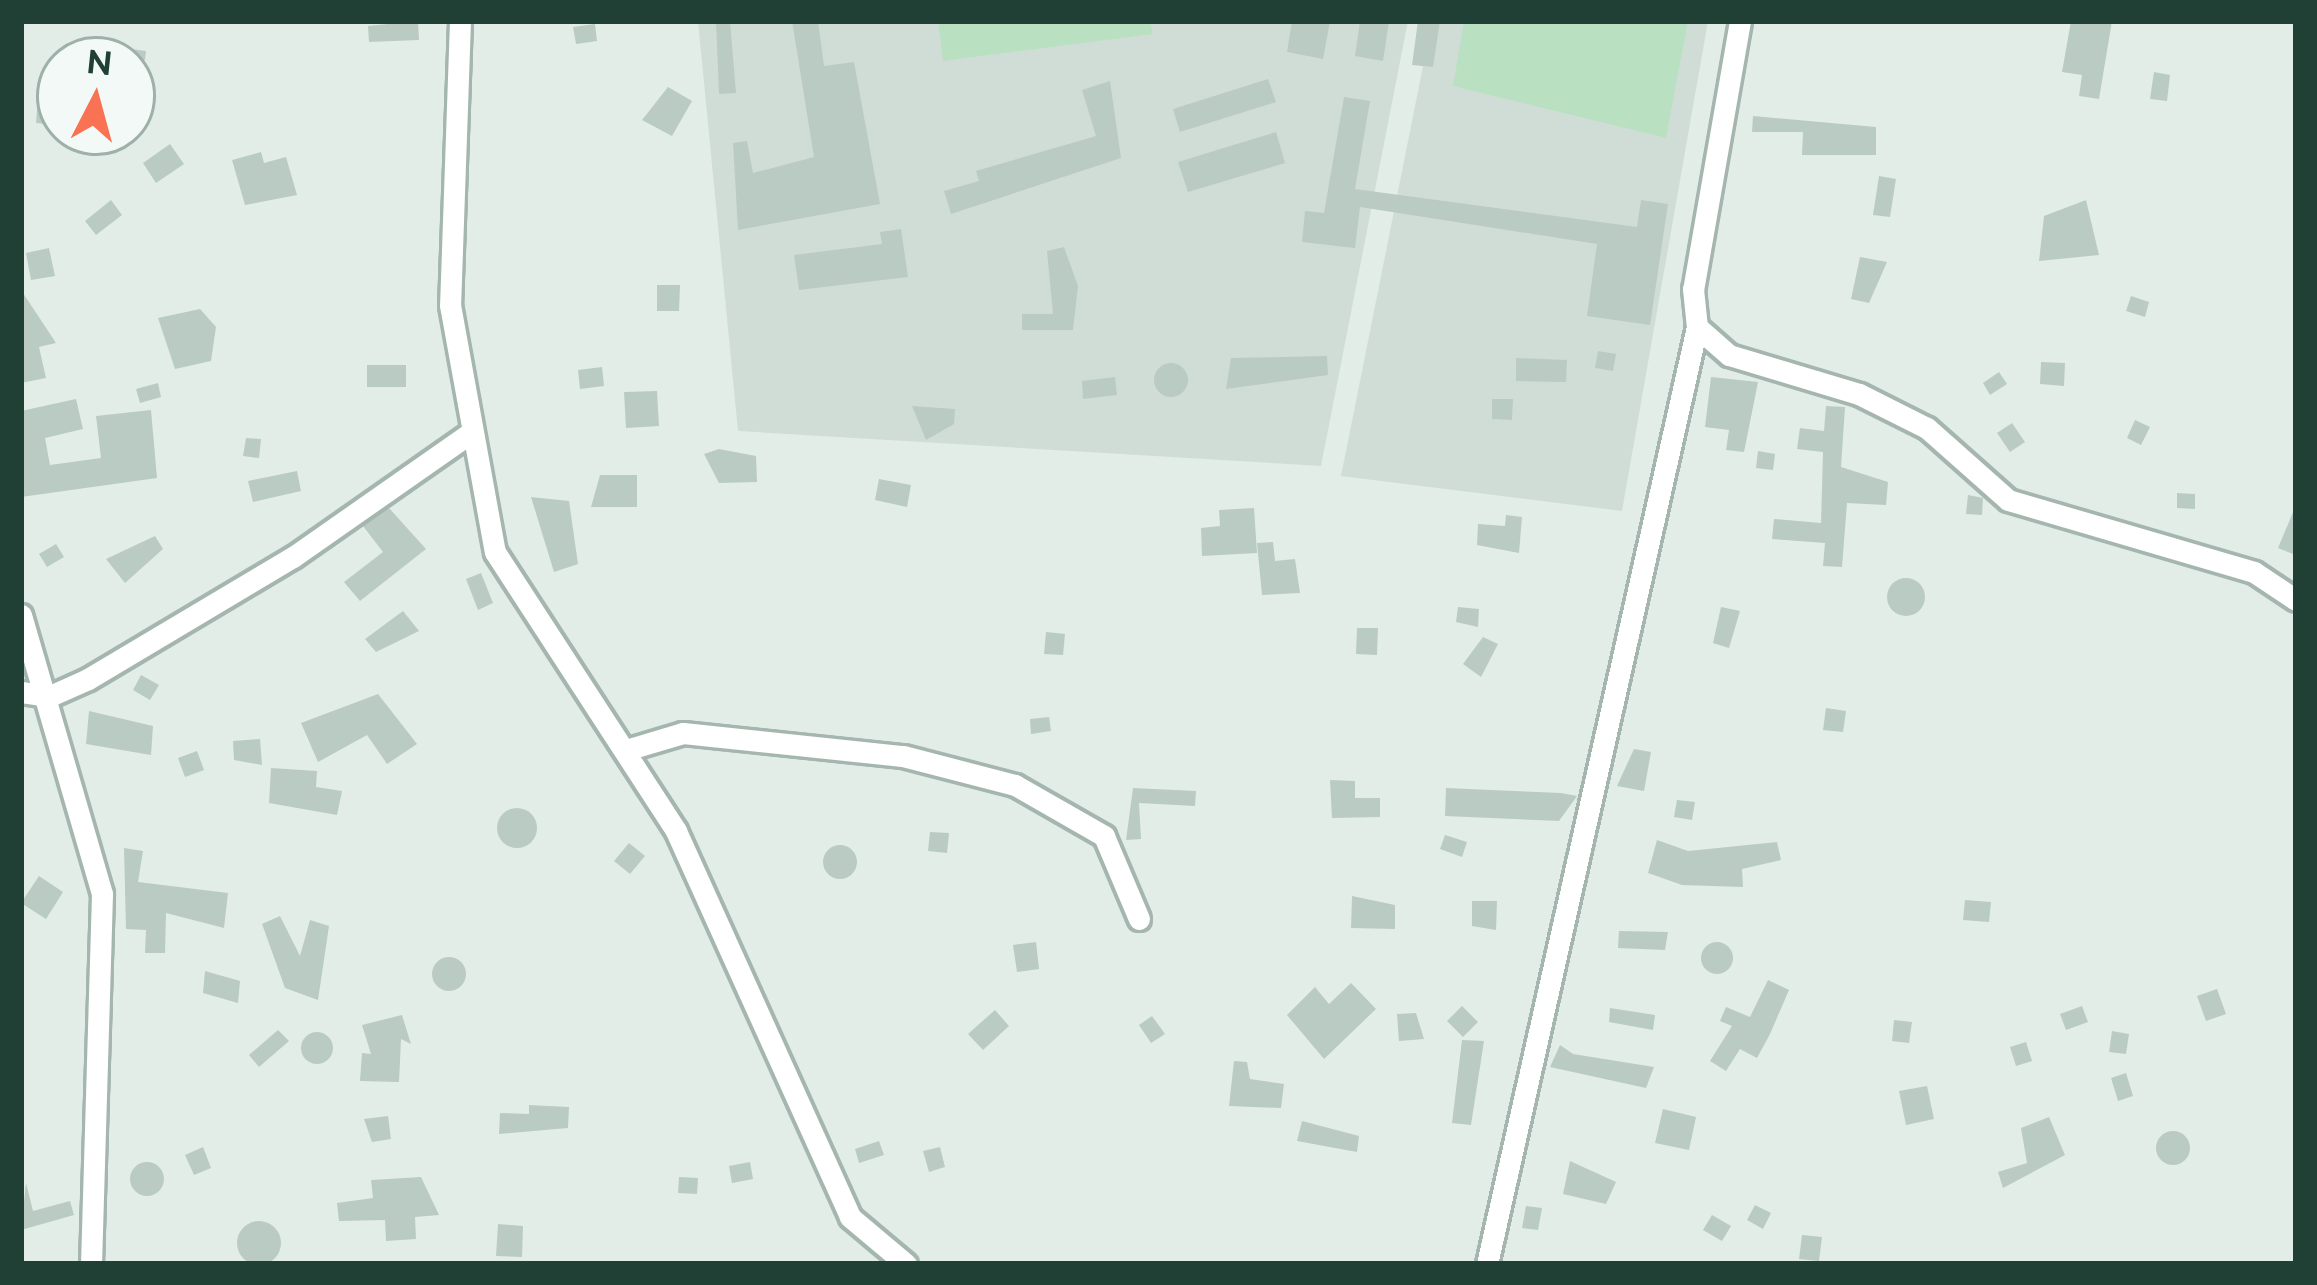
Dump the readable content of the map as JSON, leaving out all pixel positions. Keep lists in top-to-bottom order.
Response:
{
  "north": "top"
}
